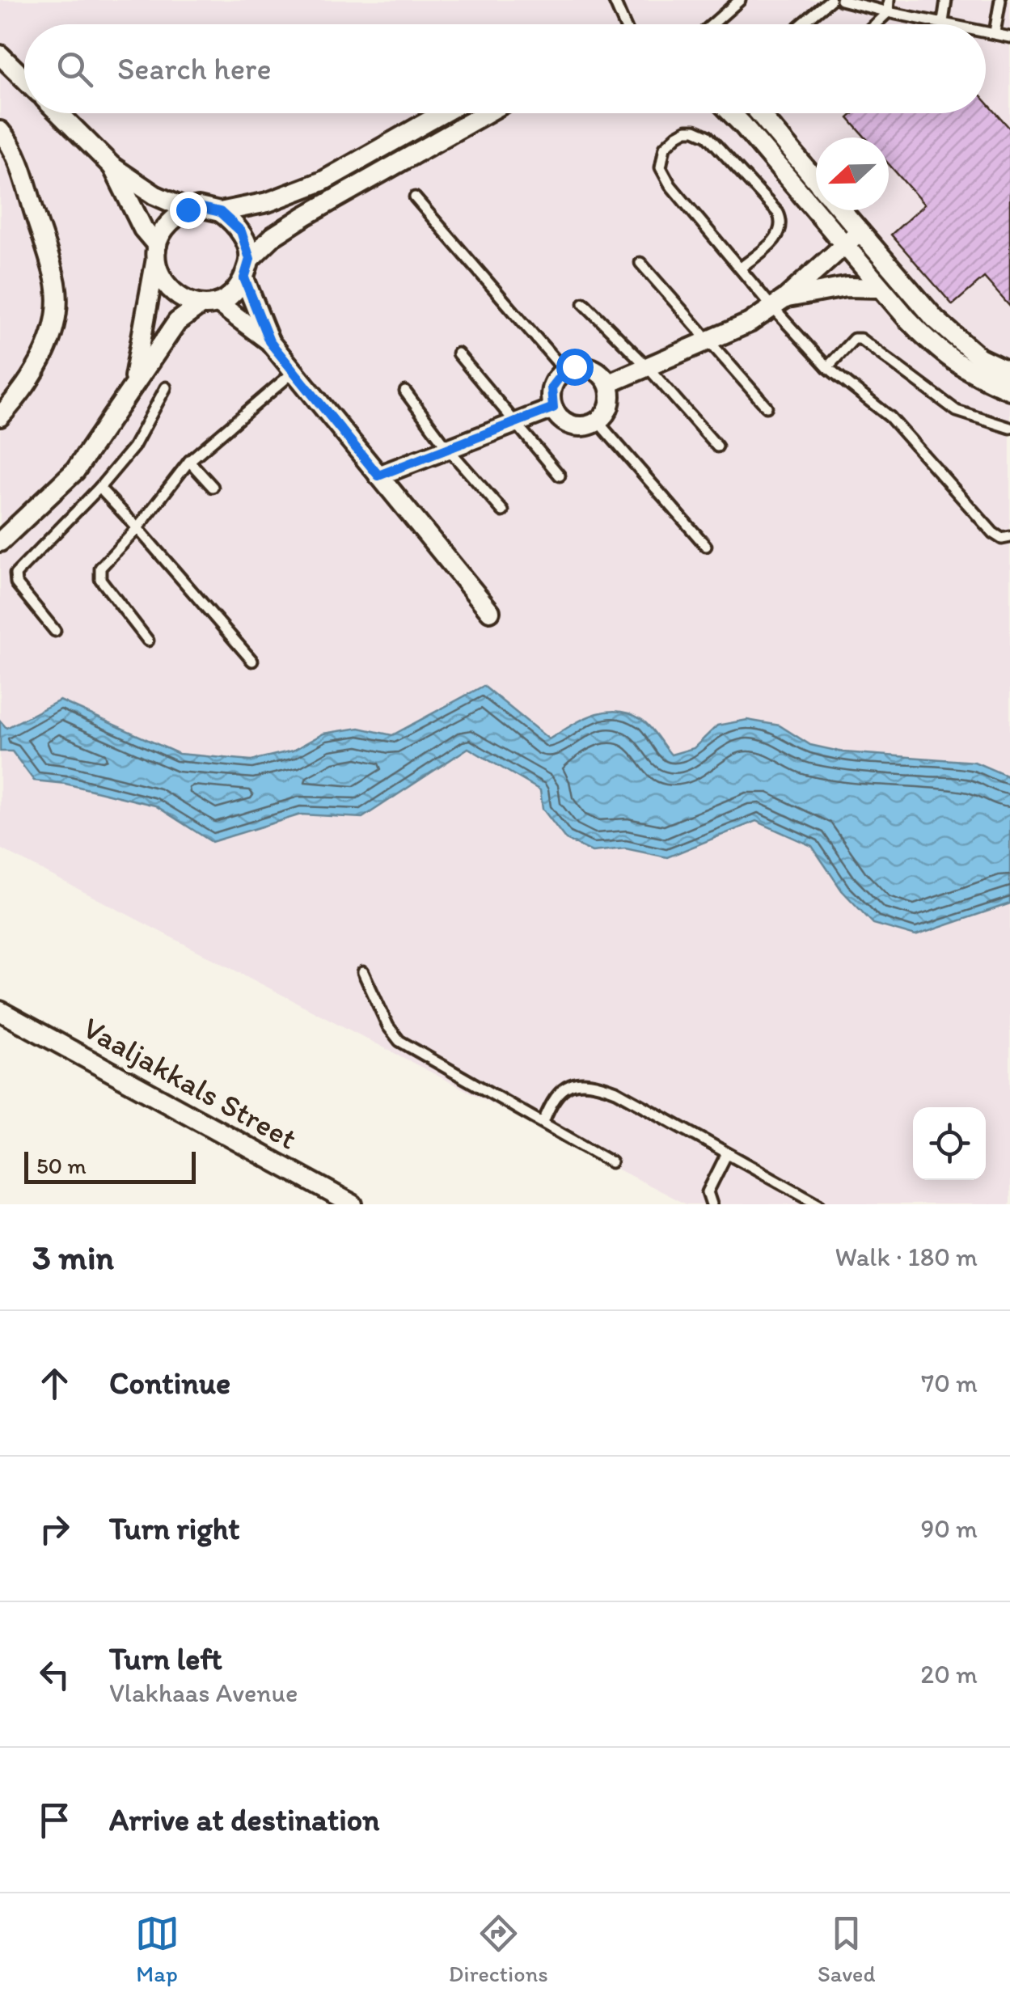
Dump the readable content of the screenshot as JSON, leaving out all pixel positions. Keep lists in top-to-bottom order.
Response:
{
  "streets": {
    "street": ["Vaaljakkals Street"]
  },
  "scale_bar": "50 m",
  "north": "left",
  "page": {
    "search": "Search here",
    "scale": "50 m",
    "heading": ["3 min", "Walk · 180 m"],
    "list": [
      ["Continue", "70 m"],
      ["Turn right", "90 m"],
      ["Turn left", "Vlakhaas Avenue", "20 m"],
      "Arrive at destination"
    ],
    "nav": ["Map", "Directions", "Saved"]
  }
}
